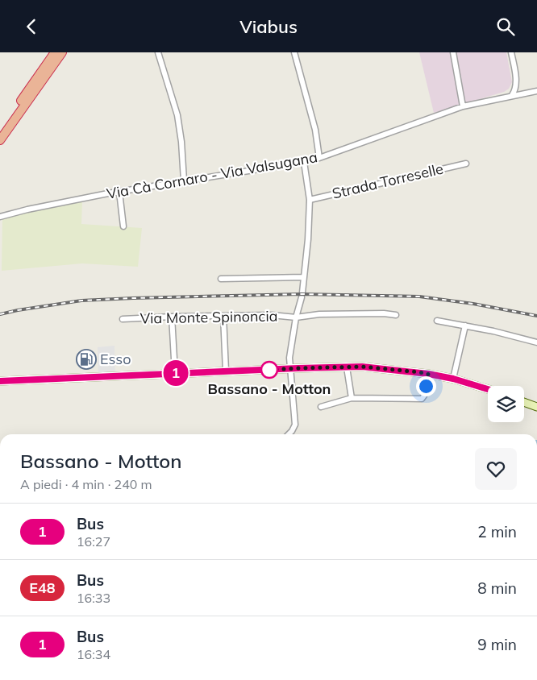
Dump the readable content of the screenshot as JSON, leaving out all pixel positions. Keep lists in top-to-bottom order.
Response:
{
  "streets": {
    "street": ["Via Cà Cornaro - Via Valsugana", "Strada Torreselle", "Via Monte Spinoncia"]
  },
  "places": {
    "fuel station": ["Esso"],
    "other": ["Bassano - Motton"]
  },
  "lines": ["bus line 1"],
  "page": {
    "header": "Viabus",
    "on_map": "1",
    "heading": ["Bassano - Motton", "A piedi · 4 min · 240 m"],
    "list": [
      {
        "mark": "1",
        "name": "Bus",
        "note": "16:27",
        "value": "2 min"
      },
      {
        "mark": "E48",
        "name": "Bus",
        "note": "16:33",
        "value": "8 min"
      },
      {
        "mark": "1",
        "name": "Bus",
        "note": "16:34",
        "value": "9 min"
      }
    ]
  }
}
